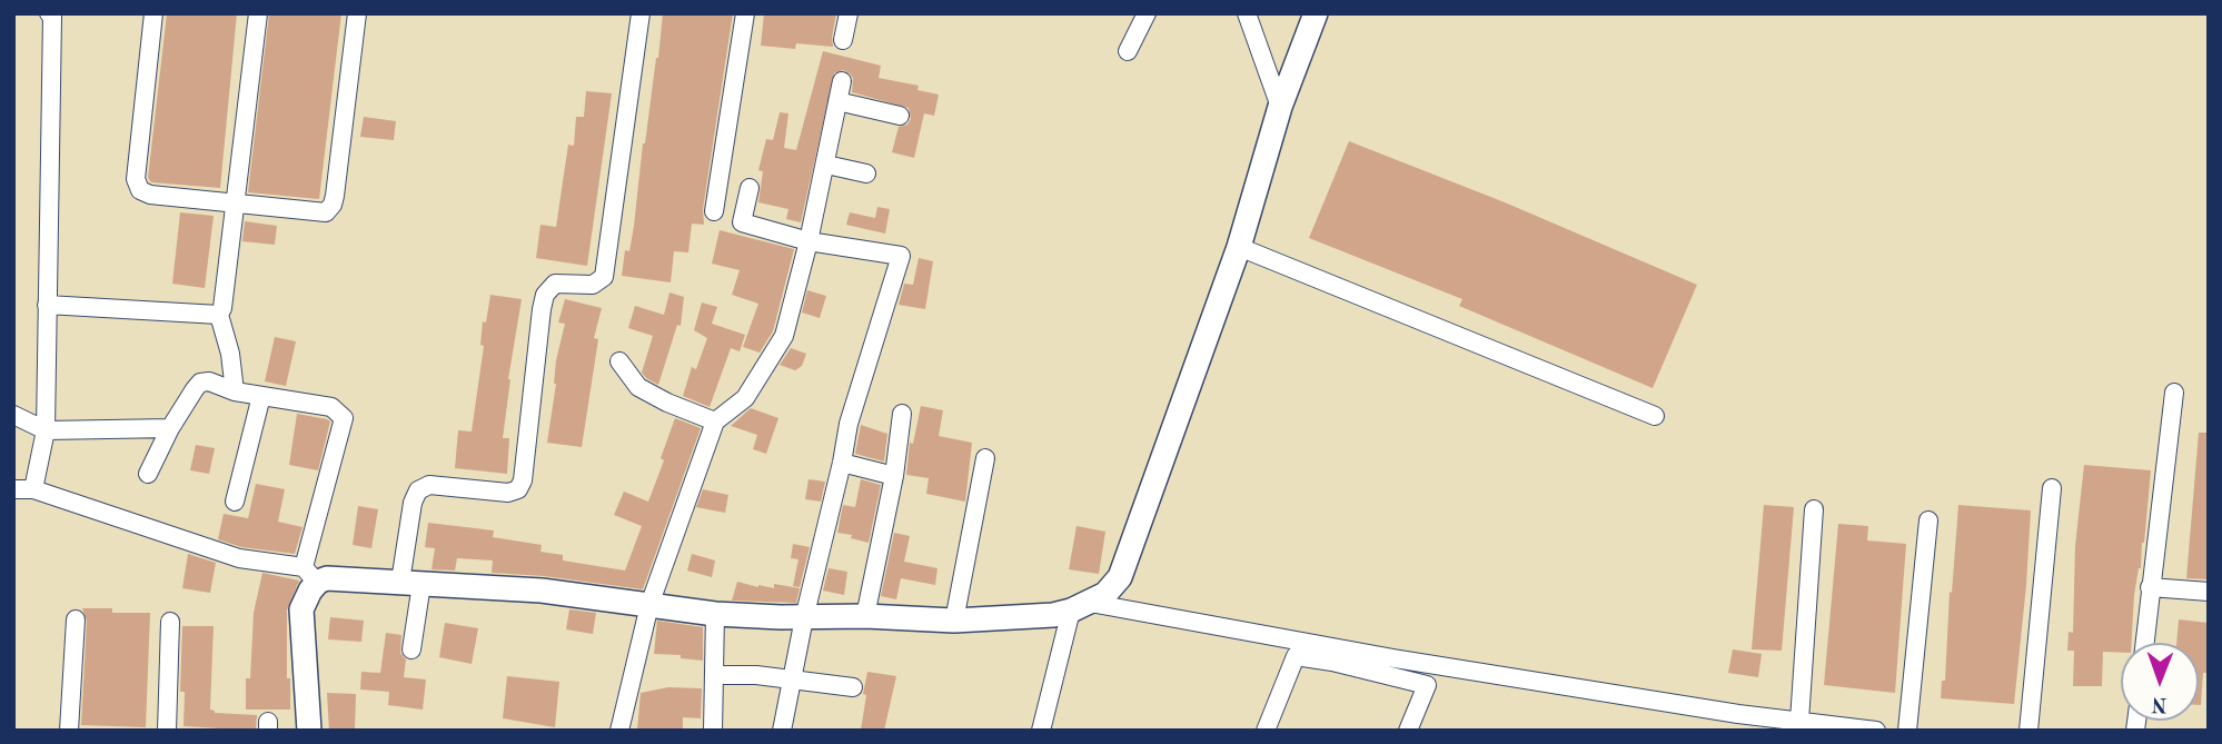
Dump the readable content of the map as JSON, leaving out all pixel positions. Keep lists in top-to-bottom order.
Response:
{
  "north": "bottom"
}
